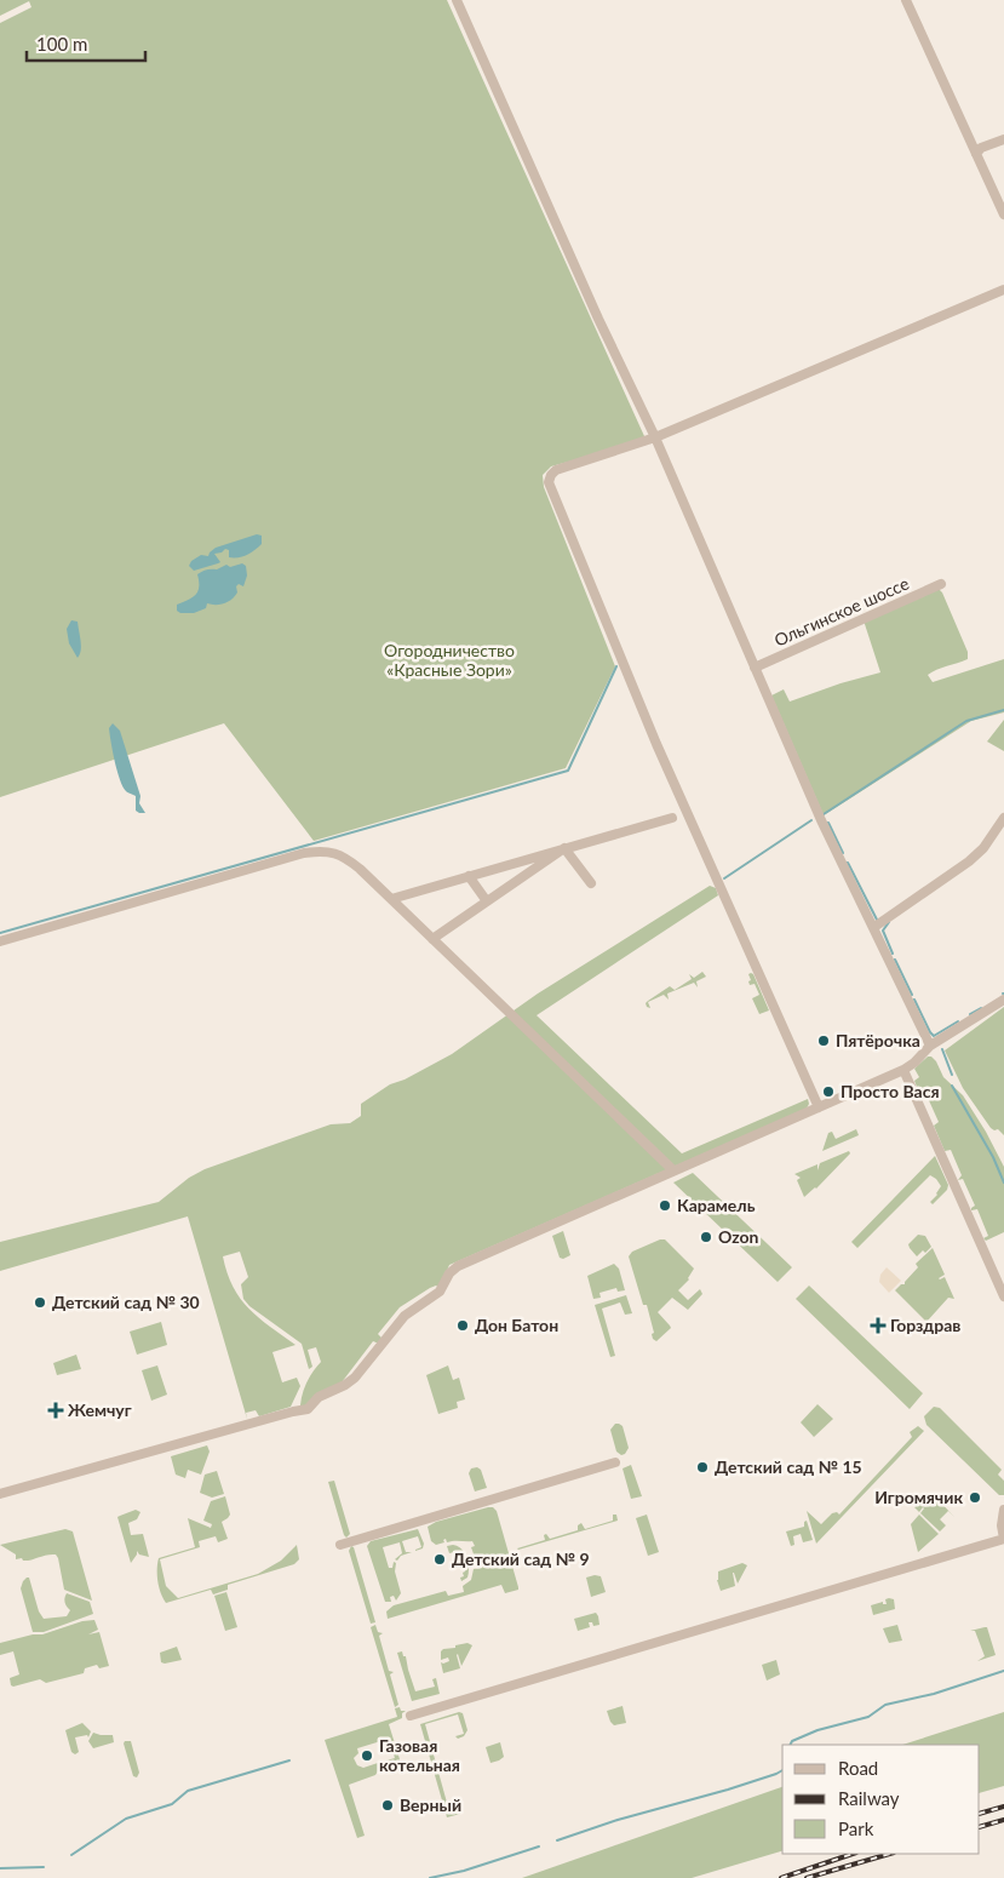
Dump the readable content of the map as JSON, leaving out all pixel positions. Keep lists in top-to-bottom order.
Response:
{
  "streets": {
    "street": ["Ольгинское шоссе"]
  },
  "parks": ["Огородничество «Красные Зори»"],
  "places": {
    "other": [
      "Пятёрочка",
      "Просто Вася",
      "Карамель",
      "Ozon",
      "Детский сад № 30",
      "Дон Батон",
      "Детский сад № 15",
      "Игромячик",
      "Детский сад № 9",
      "Газовая котельная",
      "Верный"
    ],
    "health": ["Горздрав", "Жемчуг"]
  },
  "legend": ["Road", "Railway", "Park"],
  "scale_bar": "100 m"
}
